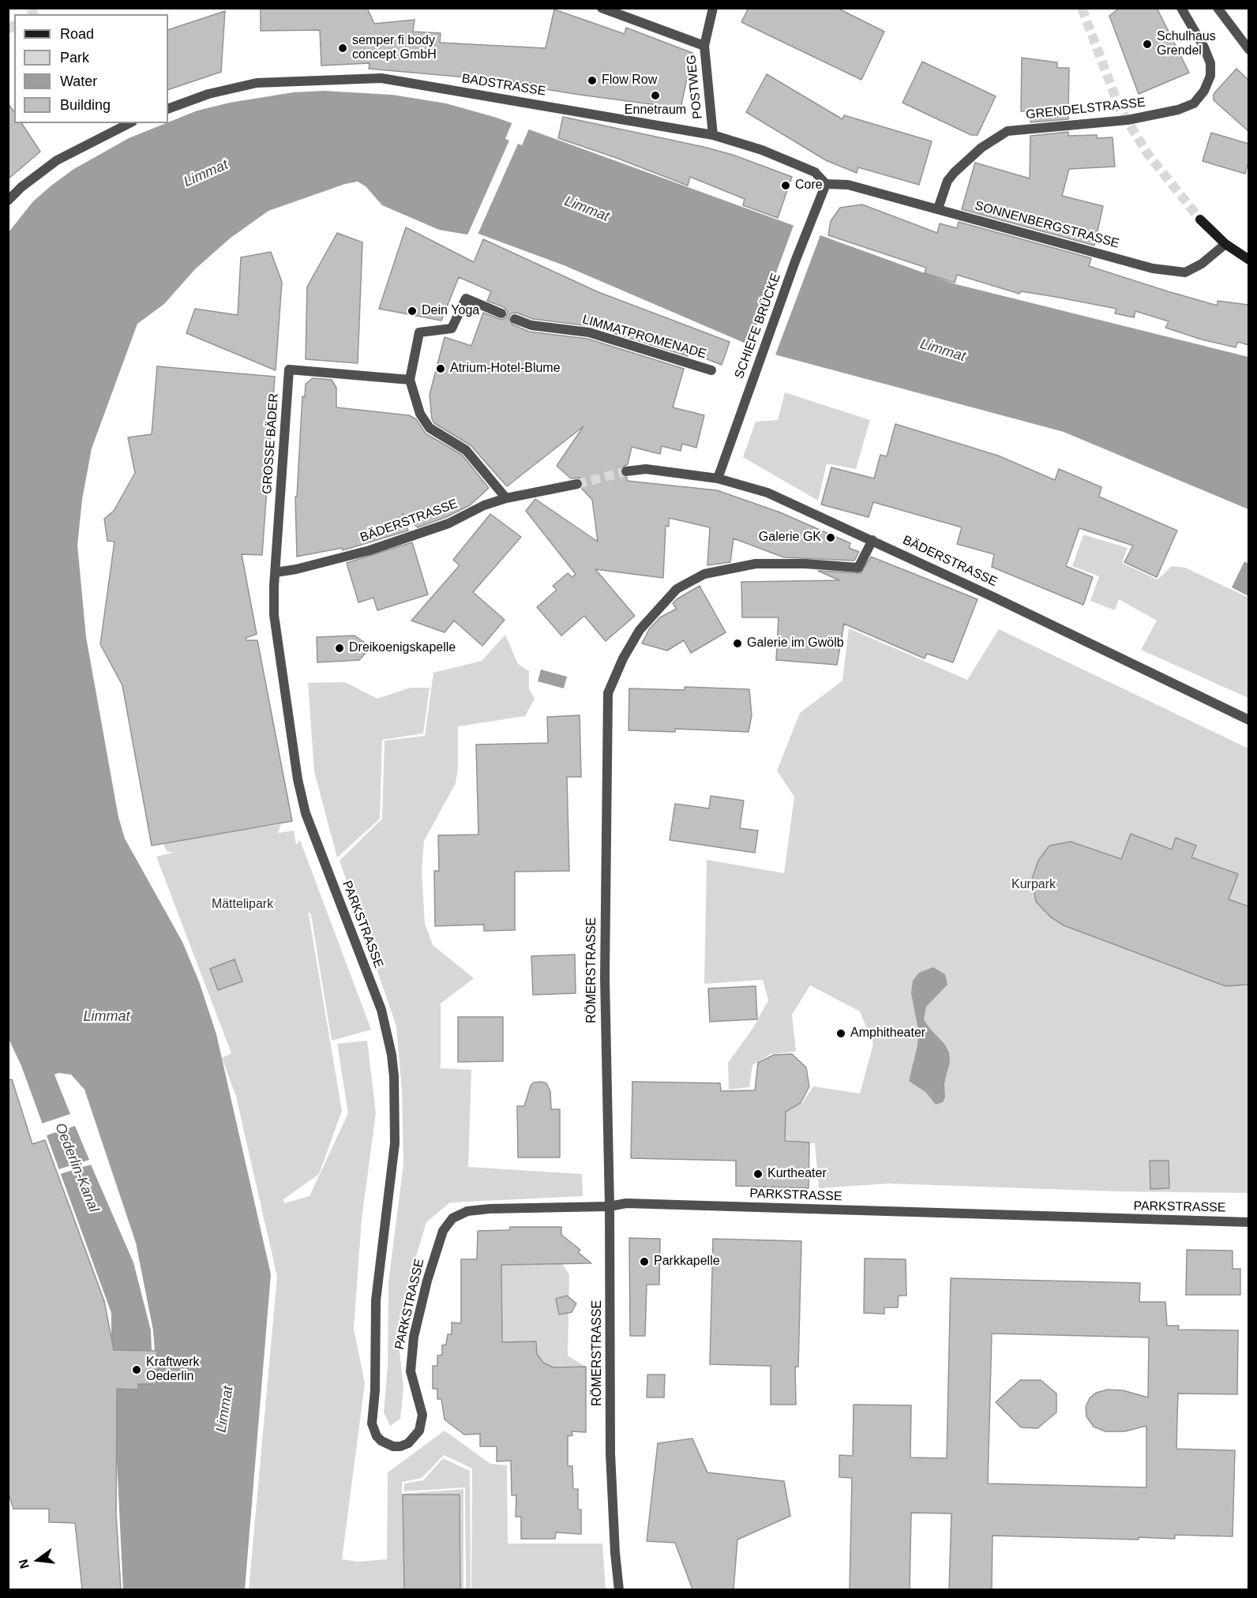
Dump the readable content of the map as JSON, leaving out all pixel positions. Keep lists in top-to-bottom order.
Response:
{
  "streets": {
    "street": [
      "BADSTRASSE",
      "POSTWEG",
      "GRENDELSTRASSE",
      "SONNENBERGSTRASSE",
      "SCHIEFE BRÜCKE",
      "LIMMATPROMENADE",
      "GROSSE BÄDER",
      "BÄDERSTRASSE",
      "PARKSTRASSE",
      "RÖMERSTRASSE"
    ]
  },
  "crossings": [
    ["BADSTRASSE", "POSTWEG"],
    ["BADSTRASSE", "SONNENBERGSTRASSE"],
    ["BADSTRASSE", "SCHIEFE BRÜCKE"],
    ["GRENDELSTRASSE", "SONNENBERGSTRASSE"],
    ["SONNENBERGSTRASSE", "SCHIEFE BRÜCKE"],
    ["SCHIEFE BRÜCKE", "BÄDERSTRASSE"],
    ["GROSSE BÄDER", "BÄDERSTRASSE"],
    ["GROSSE BÄDER", "PARKSTRASSE"],
    ["BÄDERSTRASSE", "PARKSTRASSE"],
    ["BÄDERSTRASSE", "RÖMERSTRASSE"],
    ["PARKSTRASSE", "RÖMERSTRASSE"]
  ],
  "water": ["Limmat", "Oederlin-Kanal"],
  "parks": ["Kurpark", "Mättelipark"],
  "places": [
    "Schulhaus Grendel",
    "semper fi body concept GmbH",
    "Flow Row",
    "Ennetraum",
    "Core",
    "Dein Yoga",
    "Atrium-Hotel-Blume",
    "Galerie GK",
    "Galerie im Gwölb",
    "Dreikoenigskapelle",
    "Amphitheater",
    "Kurtheater",
    "Parkkapelle",
    "Kraftwerk Oederlin"
  ],
  "legend": [
    "Road",
    "Park",
    "Water",
    "Building"
  ],
  "north": "left"
}
